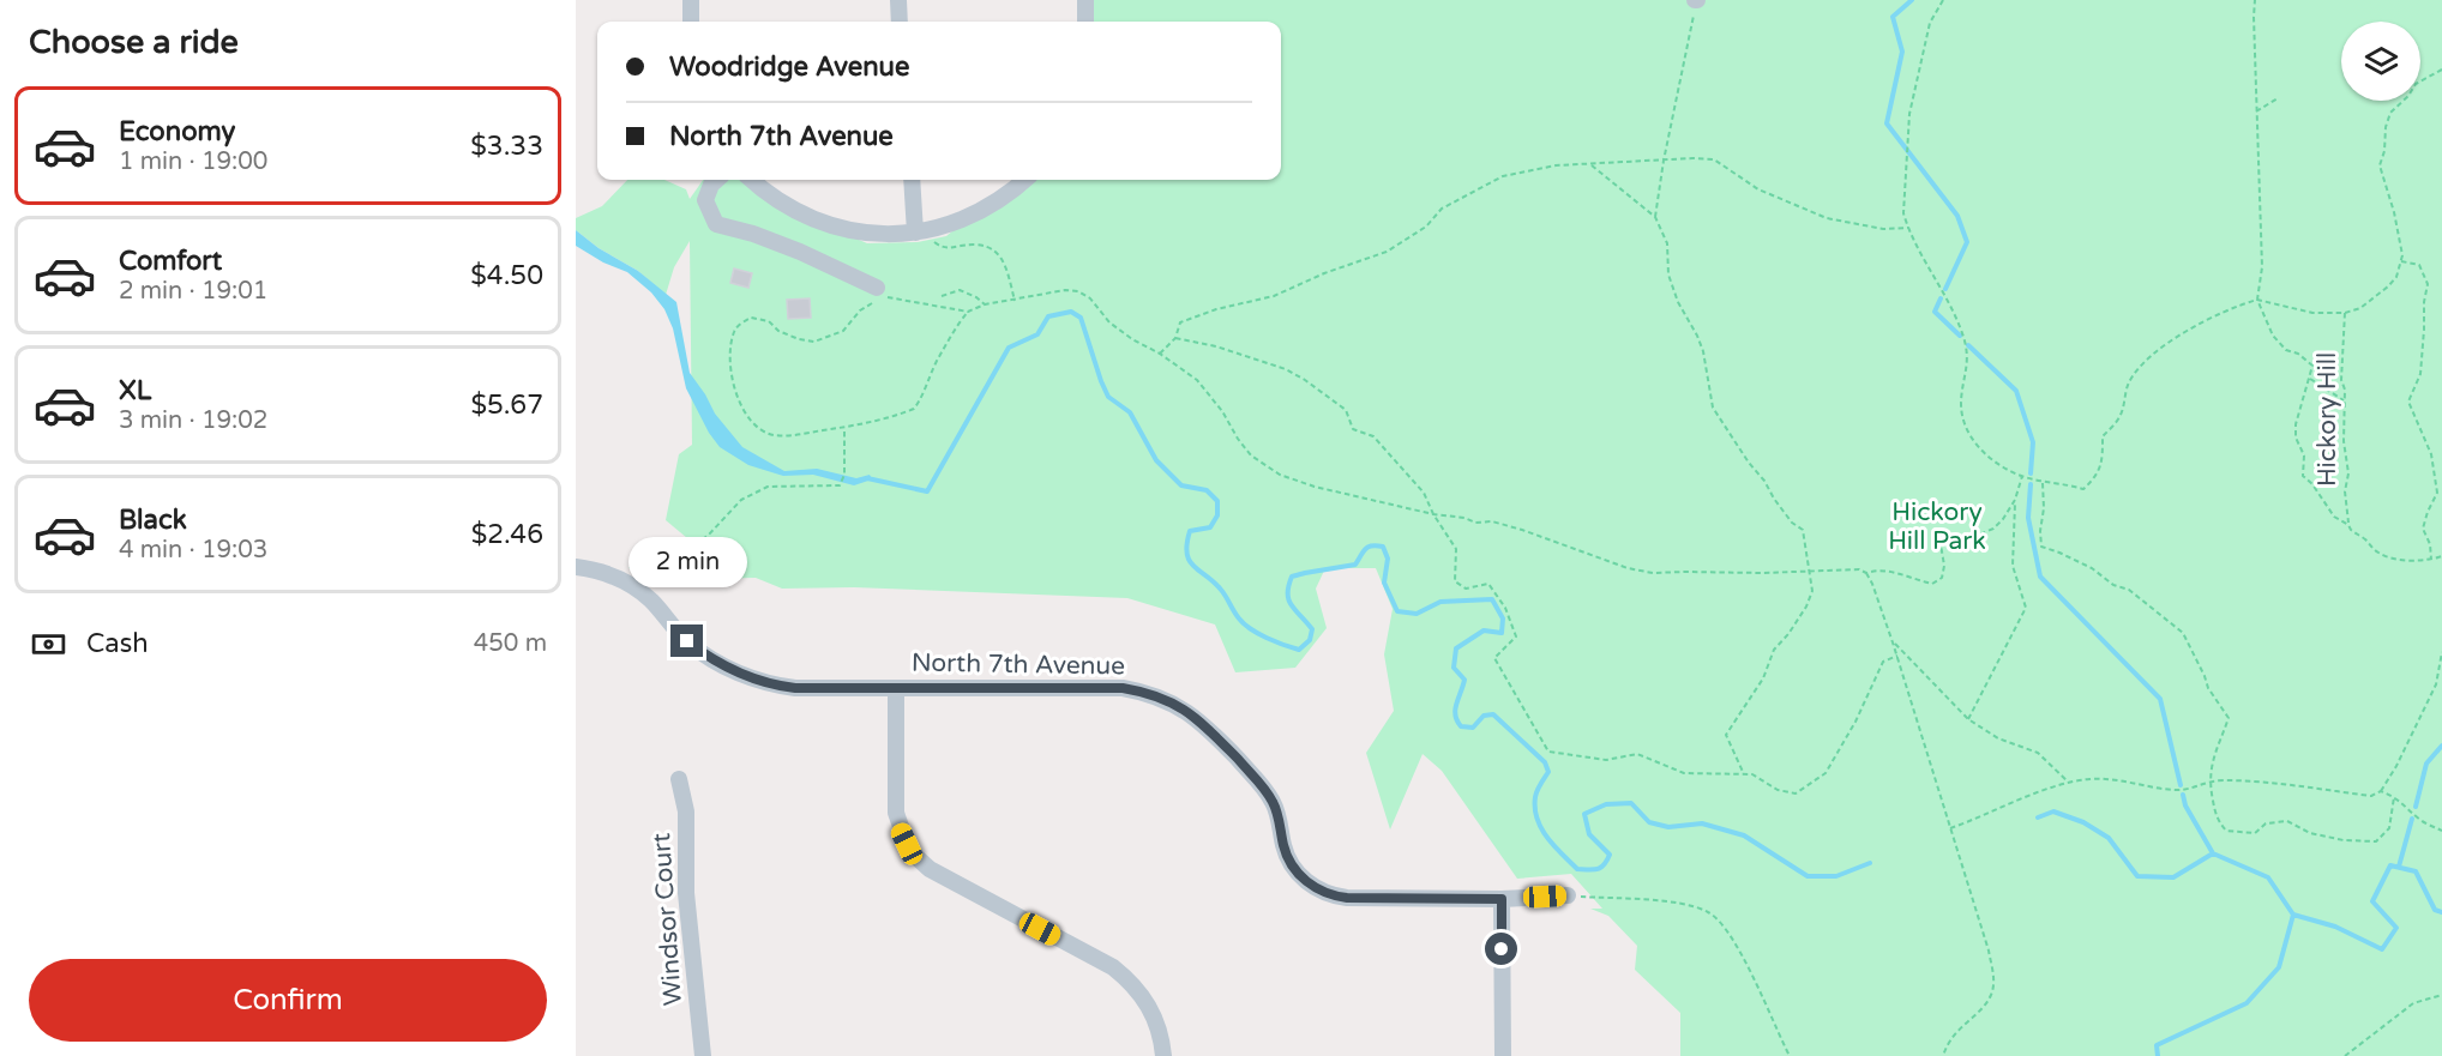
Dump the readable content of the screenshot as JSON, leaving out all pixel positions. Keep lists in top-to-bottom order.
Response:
{
  "streets": {
    "street": ["North 7th Avenue", "Windsor Court"],
    "path": ["Hickory Hill"]
  },
  "parks": ["Hickory Hill Park"],
  "page": {
    "heading": "Choose a ride",
    "banner": ["Woodridge Avenue", "North 7th Avenue"],
    "list": [
      {
        "name": "Economy",
        "note": "1 min · 19:00",
        "value": "$3.33"
      },
      {
        "name": "Comfort",
        "note": "2 min · 19:01",
        "value": "$4.50"
      },
      {
        "name": "XL",
        "note": "3 min · 19:02",
        "value": "$5.67"
      },
      {
        "name": "Black",
        "note": "4 min · 19:03",
        "value": "$2.46"
      }
    ],
    "bubble": "2 min",
    "pay": ["Cash", "450 m"],
    "buttons": "Confirm"
  }
}
